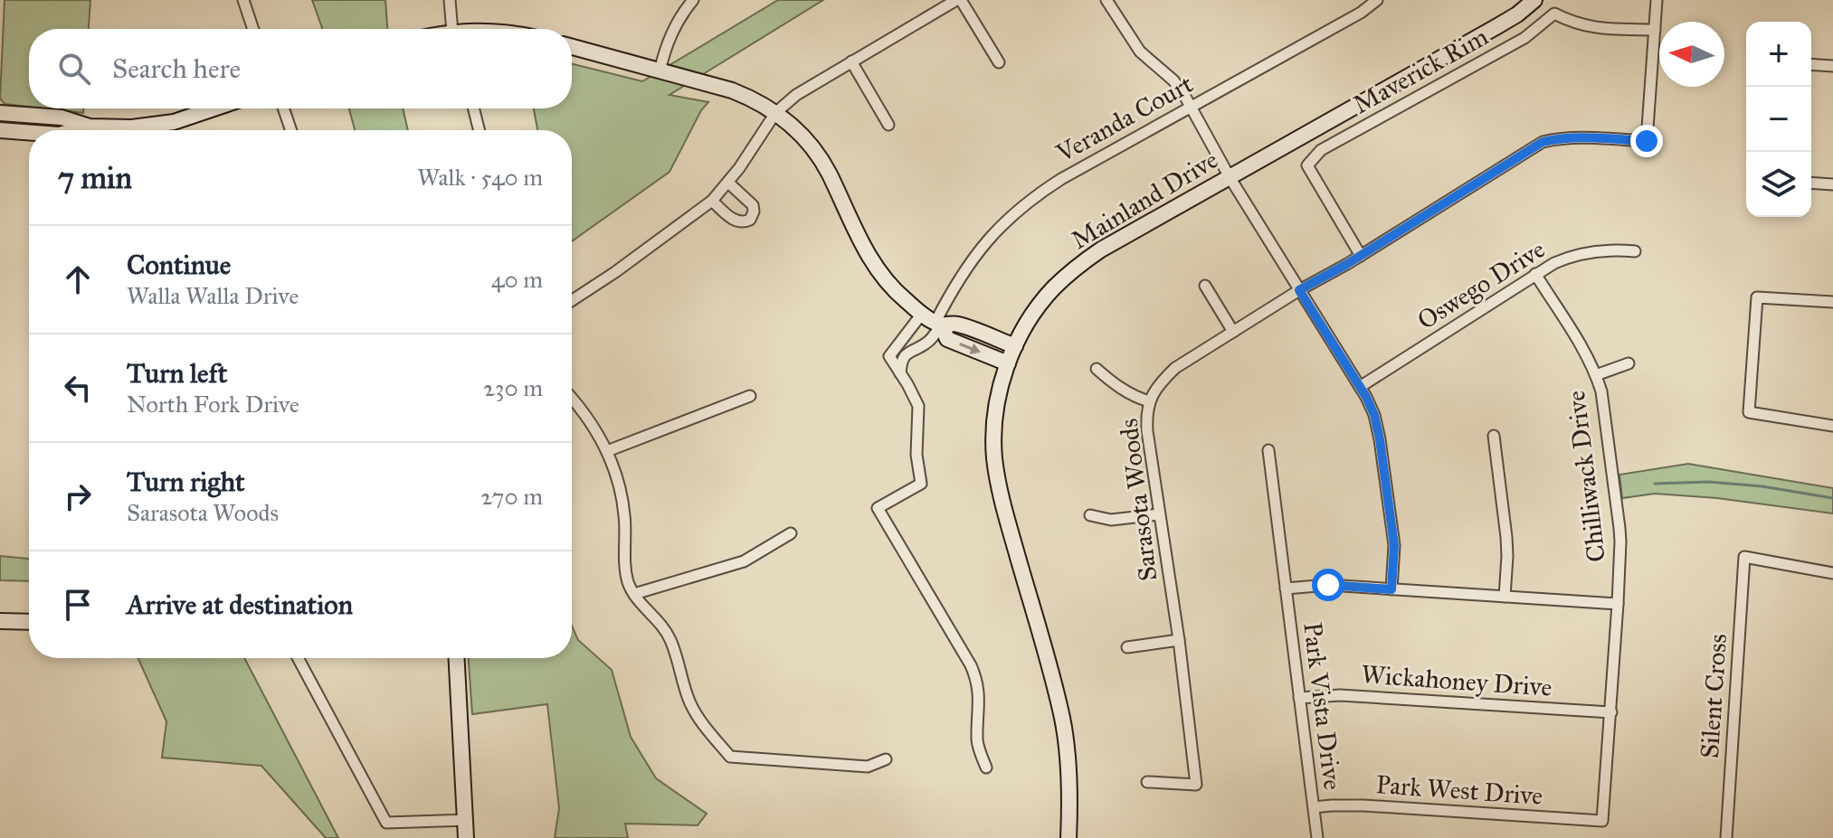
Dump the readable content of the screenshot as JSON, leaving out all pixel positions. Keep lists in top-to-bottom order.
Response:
{
  "streets": {
    "street": [
      "Maverick Rim",
      "Veranda Court",
      "Mainland Drive",
      "Oswego Drive",
      "Chilliwack Drive",
      "Sarasota Woods",
      "Wickahoney Drive",
      "Silent Cross",
      "Park Vista Drive",
      "Park West Drive"
    ]
  },
  "crossings": [
    ["Maverick Rim", "Sarasota Woods"],
    ["Oswego Drive", "Chilliwack Drive"],
    ["Chilliwack Drive", "Wickahoney Drive"],
    ["Chilliwack Drive", "Park West Drive"],
    ["Wickahoney Drive", "Park Vista Drive"],
    ["Park Vista Drive", "Park West Drive"]
  ],
  "north": "left",
  "page": {
    "map_buttons": ["+", "−"],
    "search": "Search here",
    "heading": ["7 min", "Walk · 540 m"],
    "list": [
      ["Continue", "Walla Walla Drive", "40 m"],
      ["Turn left", "North Fork Drive", "230 m"],
      ["Turn right", "Sarasota Woods", "270 m"],
      "Arrive at destination"
    ]
  }
}
